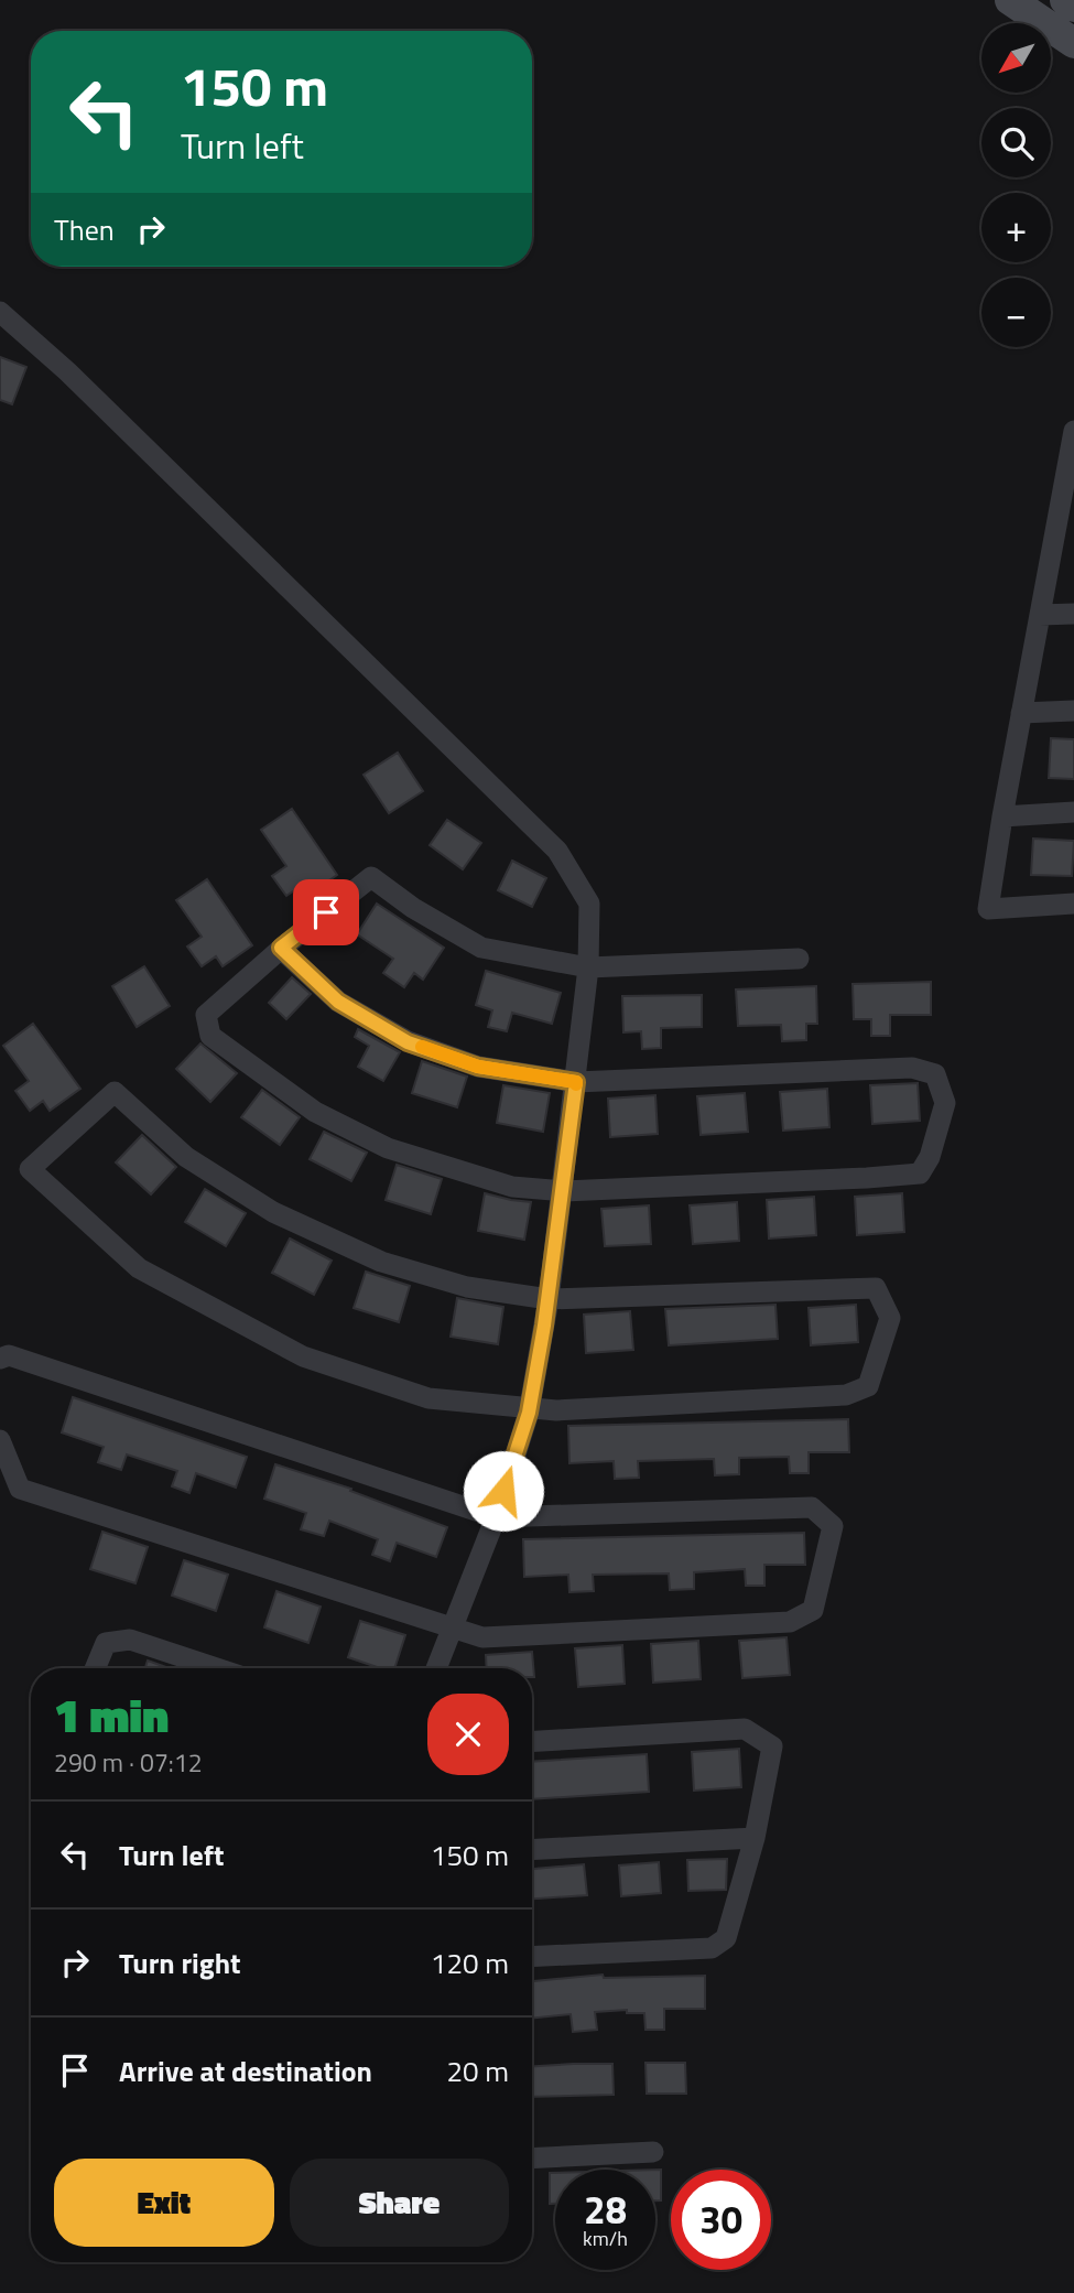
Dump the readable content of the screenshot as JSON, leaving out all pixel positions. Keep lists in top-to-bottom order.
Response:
{
  "north": "bottom left",
  "page": {
    "map_buttons": ["+", "−"],
    "turn": ["150 m", "Turn left"],
    "then": "Then",
    "heading": ["1 min", "290 m · 07:12"],
    "list": [
      {
        "name": "Turn left",
        "value": "150 m"
      },
      {
        "name": "Turn right",
        "value": "120 m"
      },
      {
        "name": "Arrive at destination",
        "value": "20 m"
      }
    ],
    "buttons": ["Exit", "Share"],
    "speed": "28 km/h",
    "limit": "30"
  }
}
